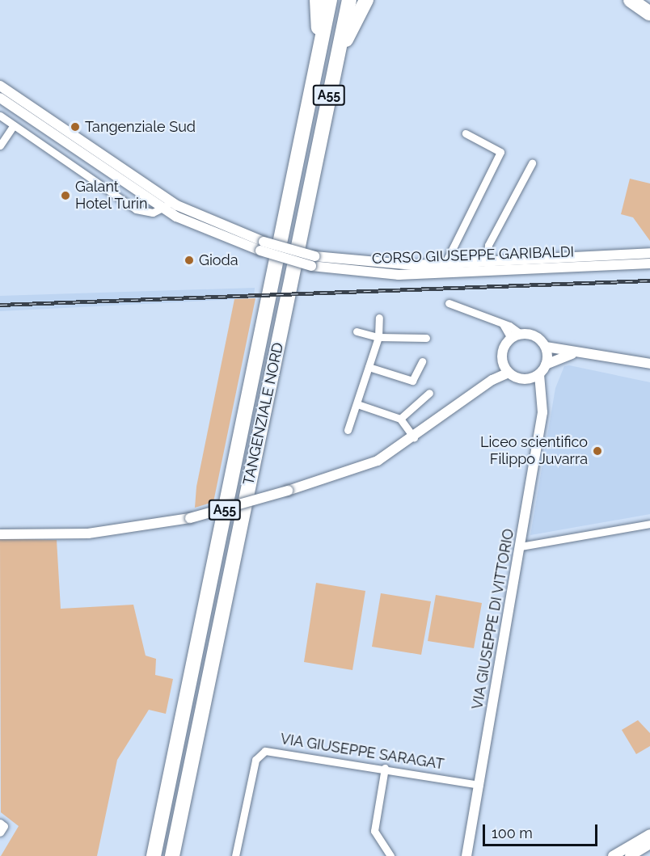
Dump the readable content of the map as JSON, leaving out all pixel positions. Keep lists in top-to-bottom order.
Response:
{
  "streets": {
    "highway": ["A55", "TANGENZIALE NORD"],
    "street": ["CORSO GIUSEPPE GARIBALDI", "VIA GIUSEPPE DI VITTORIO", "VIA GIUSEPPE SARAGAT"]
  },
  "crossings": [
    ["VIA GIUSEPPE DI VITTORIO", "VIA GIUSEPPE SARAGAT"]
  ],
  "places": [
    "Tangenziale Sud",
    "Galant Hotel Turin",
    "Gioda",
    "Liceo scientifico Filippo Juvarra"
  ],
  "scale_bar": "100 m"
}
